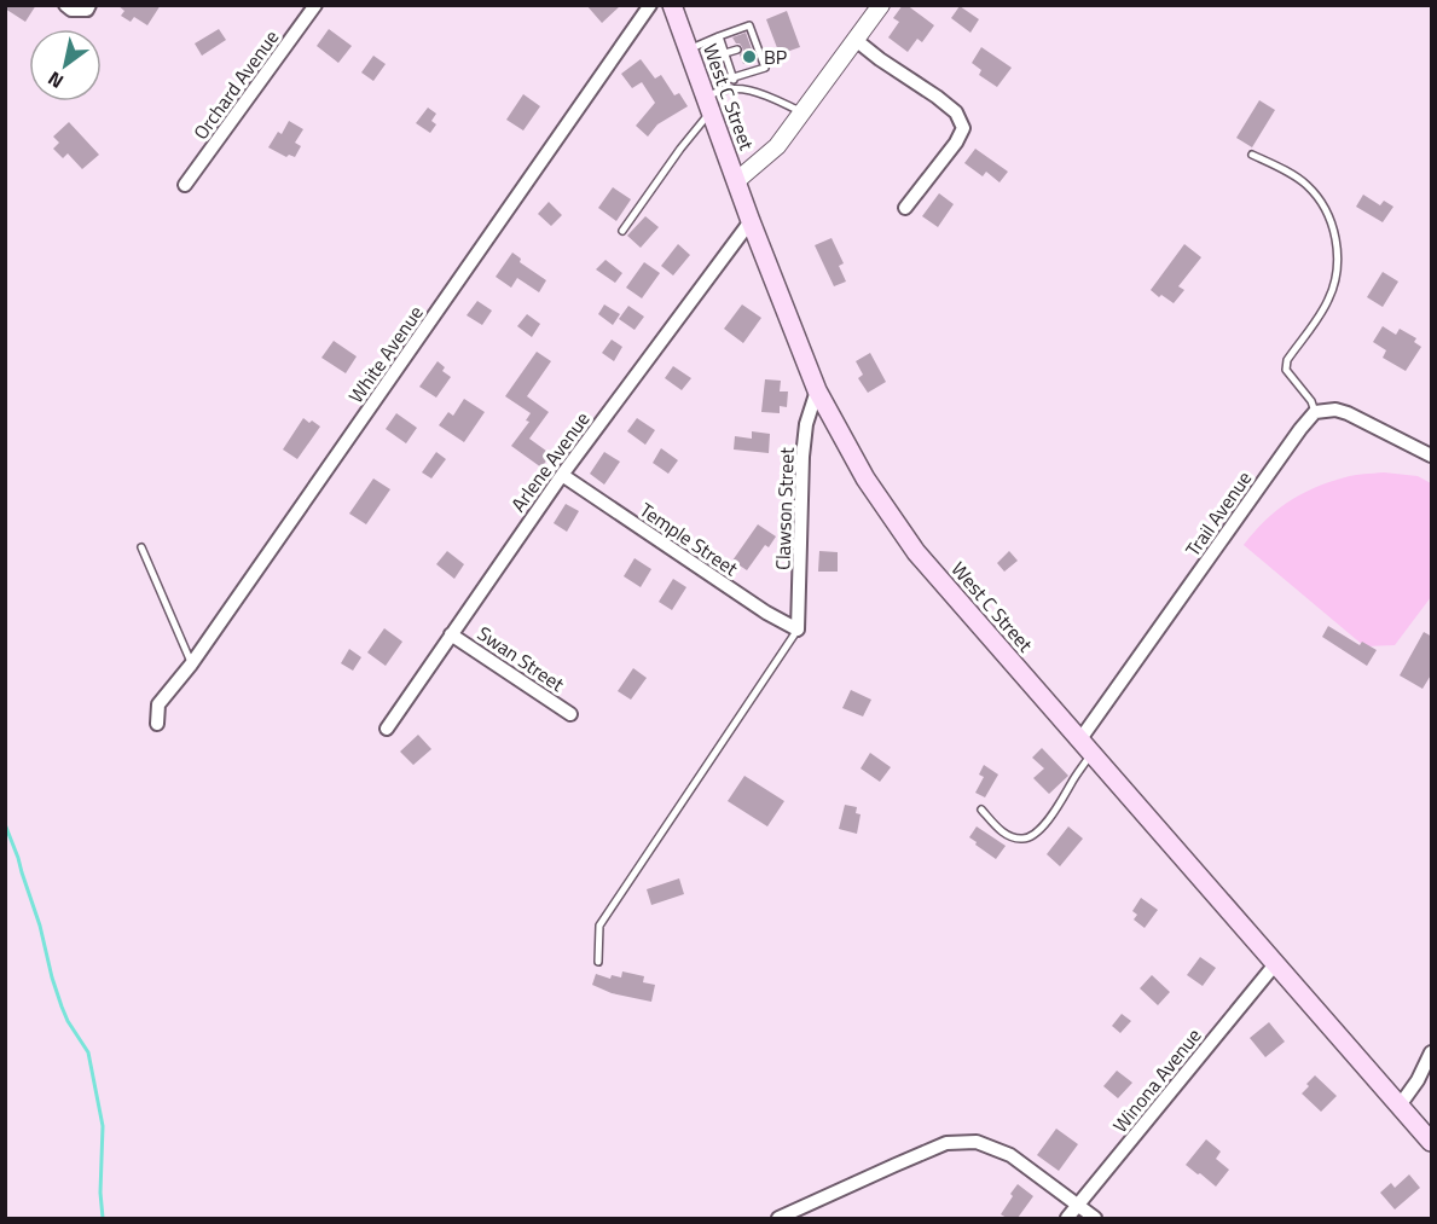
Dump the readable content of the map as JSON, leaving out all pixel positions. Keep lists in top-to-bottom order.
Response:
{
  "streets": {
    "main road": ["West C Street"],
    "street": [
      "Orchard Avenue",
      "White Avenue",
      "Arlene Avenue",
      "Clawson Street",
      "Trail Avenue",
      "Temple Street",
      "Swan Street",
      "Winona Avenue"
    ]
  },
  "crossings": [
    ["West C Street", "Arlene Avenue"],
    ["West C Street", "Clawson Street"],
    ["West C Street", "Trail Avenue"],
    ["West C Street", "Winona Avenue"],
    ["Arlene Avenue", "Temple Street"],
    ["Arlene Avenue", "Swan Street"],
    ["Clawson Street", "Temple Street"]
  ],
  "places": ["BP"],
  "north": "bottom left"
}
